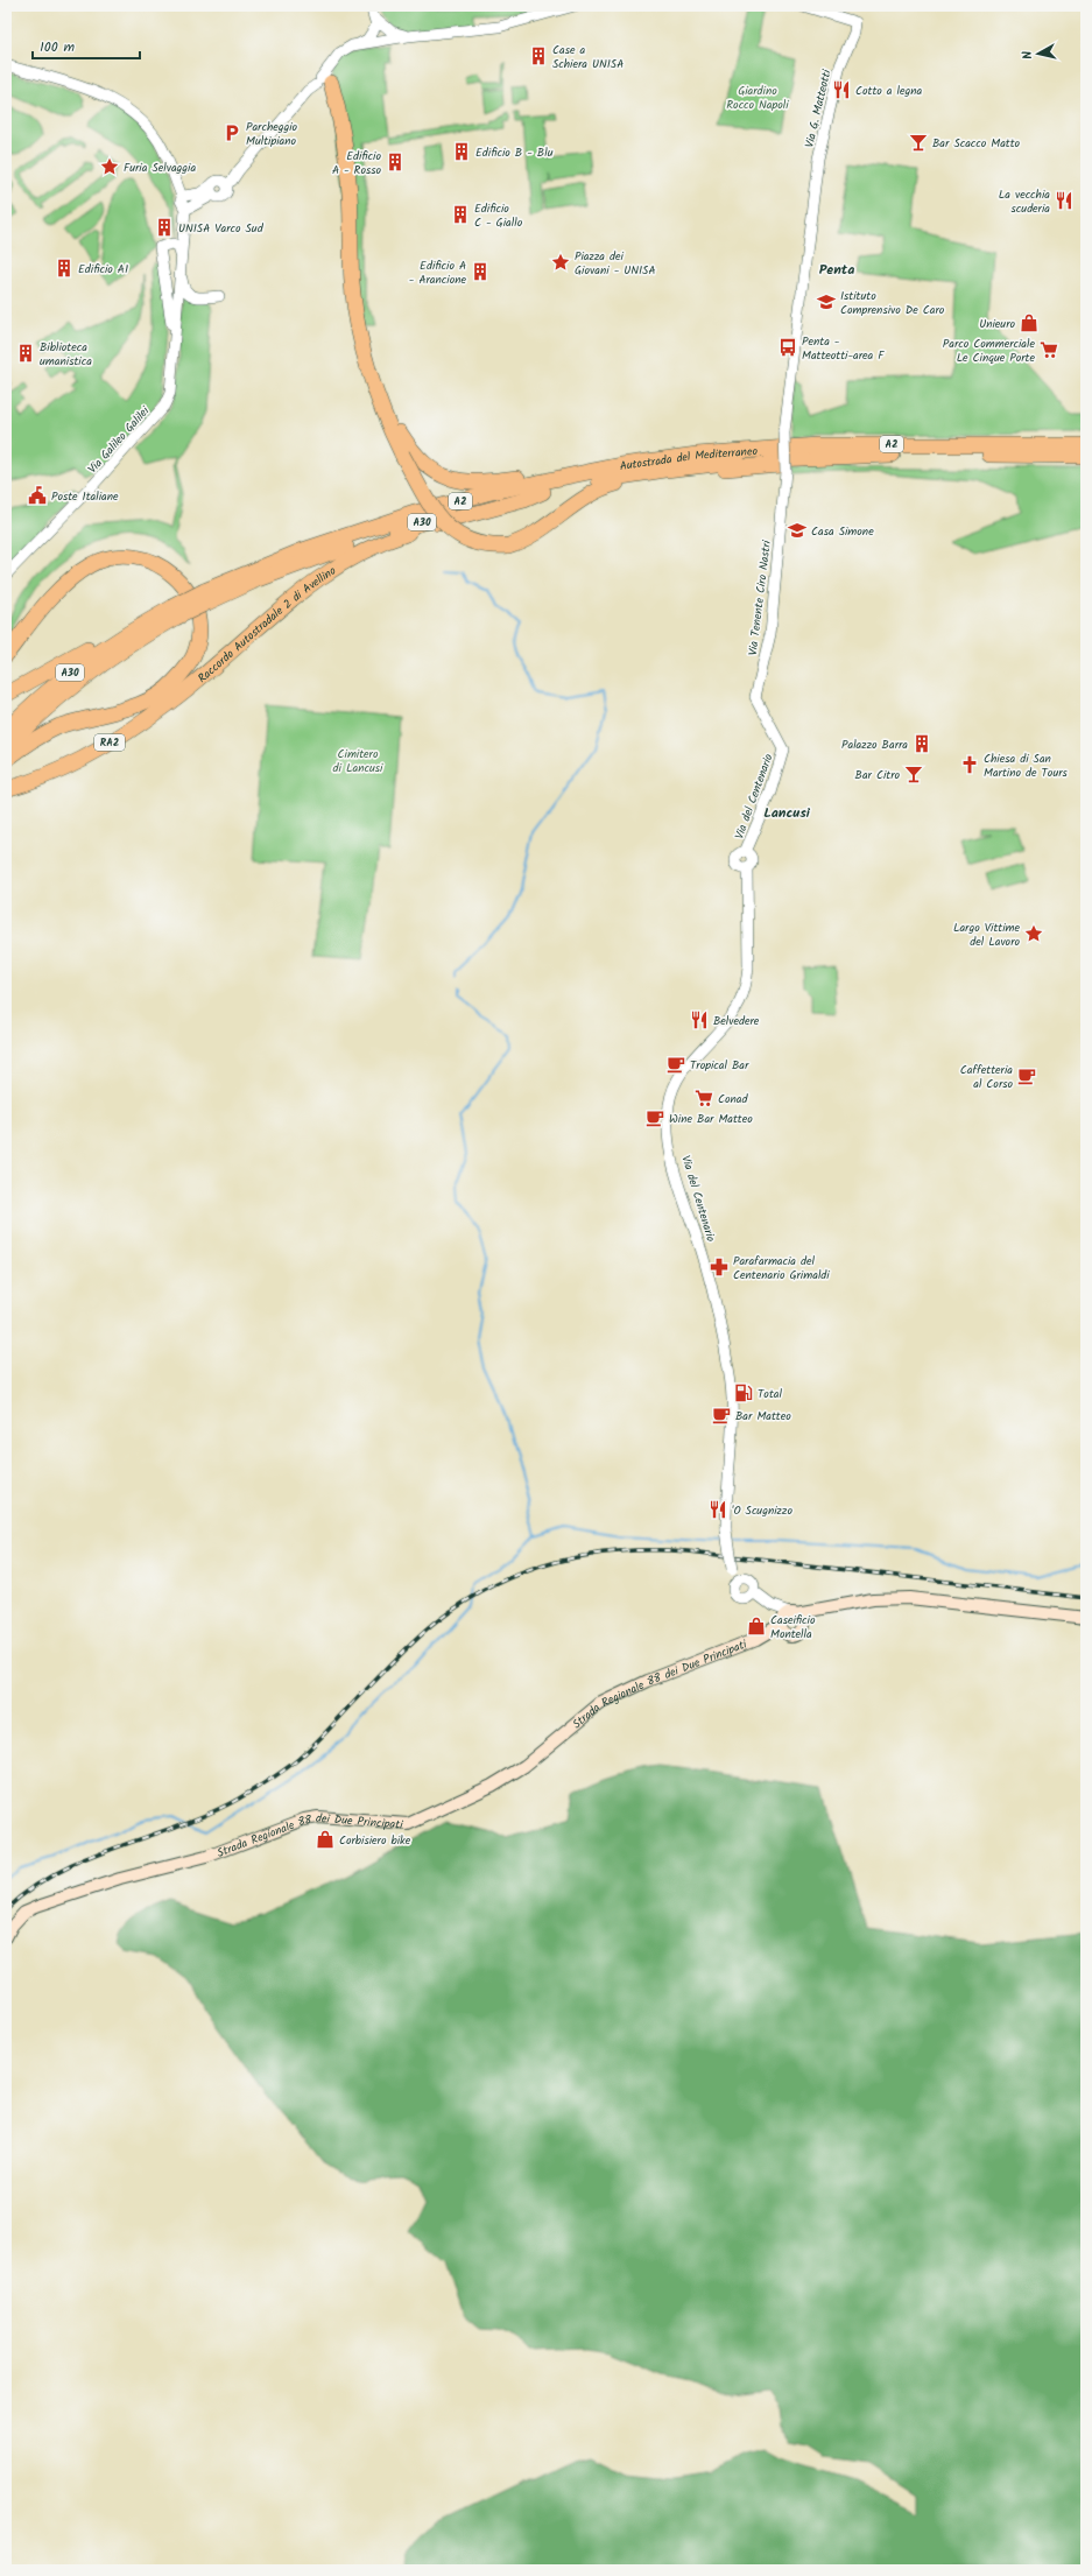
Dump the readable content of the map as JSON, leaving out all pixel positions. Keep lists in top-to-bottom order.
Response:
{
  "streets": {
    "highway": [
      "A2",
      "Autostrada del Mediterraneo",
      "A30",
      "Raccordo Autostradale 2 di Avellino",
      "RA2"
    ],
    "main road": ["Strada Regionale 88 dei Due Principati"],
    "street": [
      "Via G. Matteotti",
      "Via Galileo Galilei",
      "Via Tenente Ciro Nastri",
      "Via del Centenario"
    ]
  },
  "crossings": [
    ["Via G. Matteotti", "Via Tenente Ciro Nastri"],
    ["Autostrada del Mediterraneo", "A30"],
    ["Autostrada del Mediterraneo", "Raccordo Autostradale 2 di Avellino"],
    ["A30", "Raccordo Autostradale 2 di Avellino"],
    ["Via Tenente Ciro Nastri", "Via del Centenario"]
  ],
  "districts": ["Penta", "Lancusi"],
  "parks": ["Giardino Rocco Napoli", "Cimitero di Lancusi"],
  "places": {
    "building": [
      "Case a Schiera UNISA",
      "Edificio B - Blu",
      "Edificio A - Rosso",
      "Edificio C - Giallo",
      "UNISA Varco Sud",
      "Edificio A1",
      "Edificio A - Arancione",
      "Biblioteca umanistica",
      "Palazzo Barra"
    ],
    "restaurant": [
      "Cotto a legna",
      "La vecchia scuderia",
      "Belvedere",
      "'O Scugnizzo"
    ],
    "parking": ["Parcheggio Multipiano"],
    "bar": ["Bar Scacco Matto", "Bar Citro"],
    "place": ["Furia Selvaggia", "Piazza dei Giovani - UNISA", "Largo Vittime del Lavoro"],
    "school or university": ["Istituto Comprensivo De Caro", "Casa Simone"],
    "shop": ["Unieuro", "Caseificio Montella", "Corbisiero bike"],
    "bus stop": ["Penta - Matteotti-area F"],
    "supermarket": ["Parco Commerciale Le Cinque Porte", "Conad"],
    "public building": ["Poste Italiane"],
    "church": ["Chiesa di San Martino de Tours"],
    "cafe": [
      "Tropical Bar",
      "Caffetteria al Corso",
      "Wine Bar Matteo",
      "Bar Matteo"
    ],
    "pharmacy": ["Parafarmacia del Centenario Grimaldi"],
    "fuel station": ["Total"]
  },
  "scale_bar": "100 m",
  "north": "left"
}
